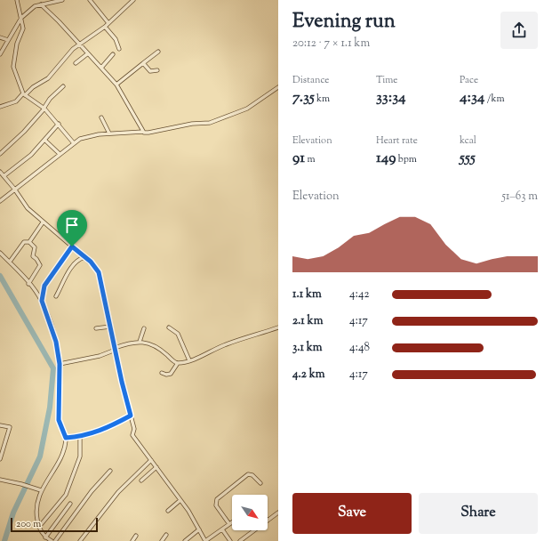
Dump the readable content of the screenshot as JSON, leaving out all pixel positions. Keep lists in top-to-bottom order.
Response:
{
  "scale_bar": "200 m",
  "north": "bottom right",
  "page": {
    "heading": ["Evening run", "20:12 · 7 × 1.1 km"],
    "stats": [
      ["Distance", "7.35 km"],
      ["Time", "33:34"],
      ["Pace", "4:34 /km"],
      ["Elevation", "91 m"],
      ["Heart rate", "149 bpm"],
      ["kcal", "555"]
    ],
    "chart": ["Elevation", "51–63 m"],
    "list": [
      {
        "name": "1.1 km",
        "note": "4:42"
      },
      {
        "name": "2.1 km",
        "note": "4:17"
      },
      {
        "name": "3.1 km",
        "note": "4:48"
      },
      {
        "name": "4.2 km",
        "note": "4:17"
      }
    ],
    "buttons": ["Save", "Share"],
    "scale": "200 m"
  }
}
